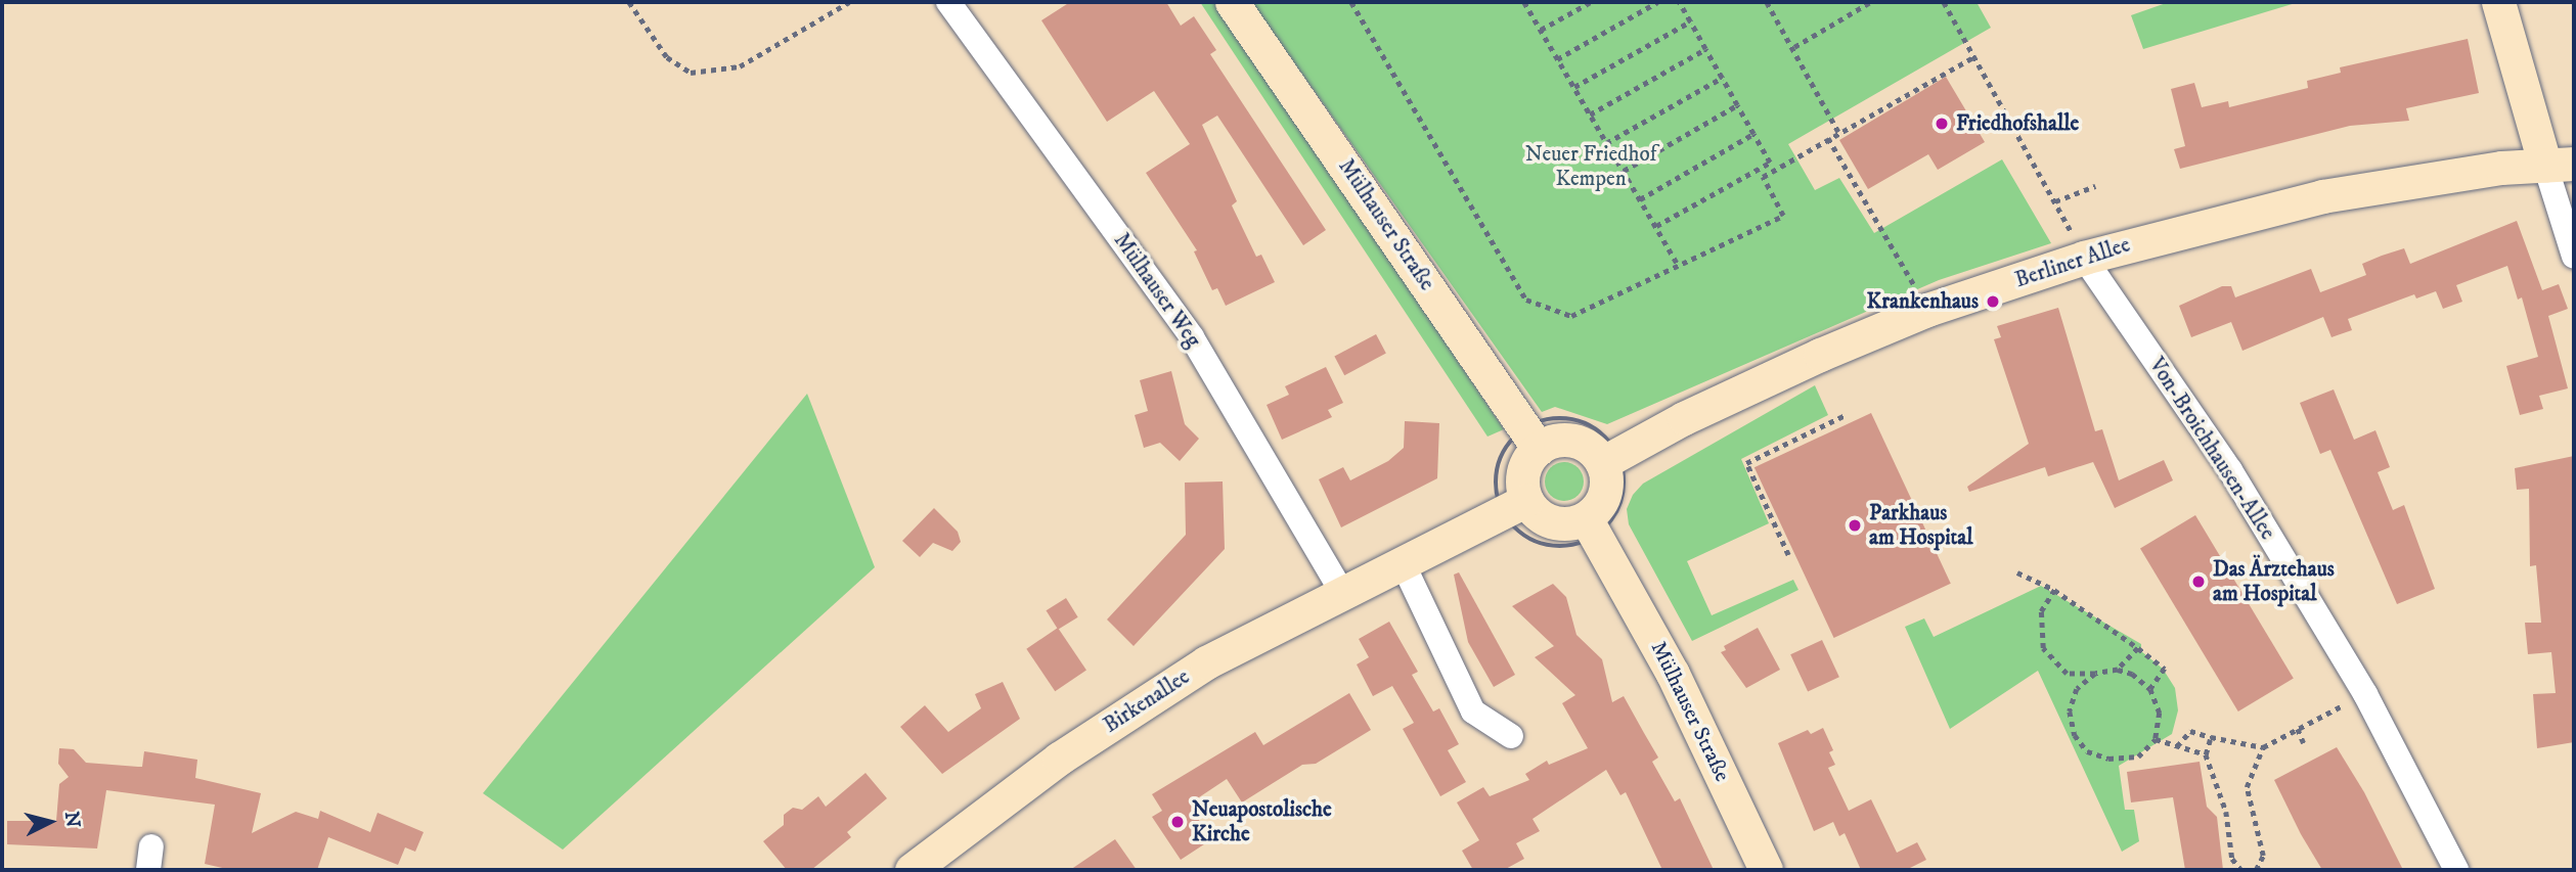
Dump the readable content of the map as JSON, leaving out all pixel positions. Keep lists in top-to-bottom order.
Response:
{
  "streets": {
    "street": [
      "Mülhauser Straße",
      "Berliner Allee",
      "Mülhauser Weg",
      "Von-Broichhausen-Allee",
      "Birkenallee"
    ]
  },
  "crossings": [
    ["Berliner Allee", "Von-Broichhausen-Allee"],
    ["Mülhauser Weg", "Birkenallee"]
  ],
  "parks": ["Neuer Friedhof Kempen"],
  "places": [
    "Friedhofshalle",
    "Krankenhaus",
    "Parkhaus am Hospital",
    "Das Ärztehaus am Hospital",
    "Neuapostolische Kirche"
  ],
  "north": "right"
}
